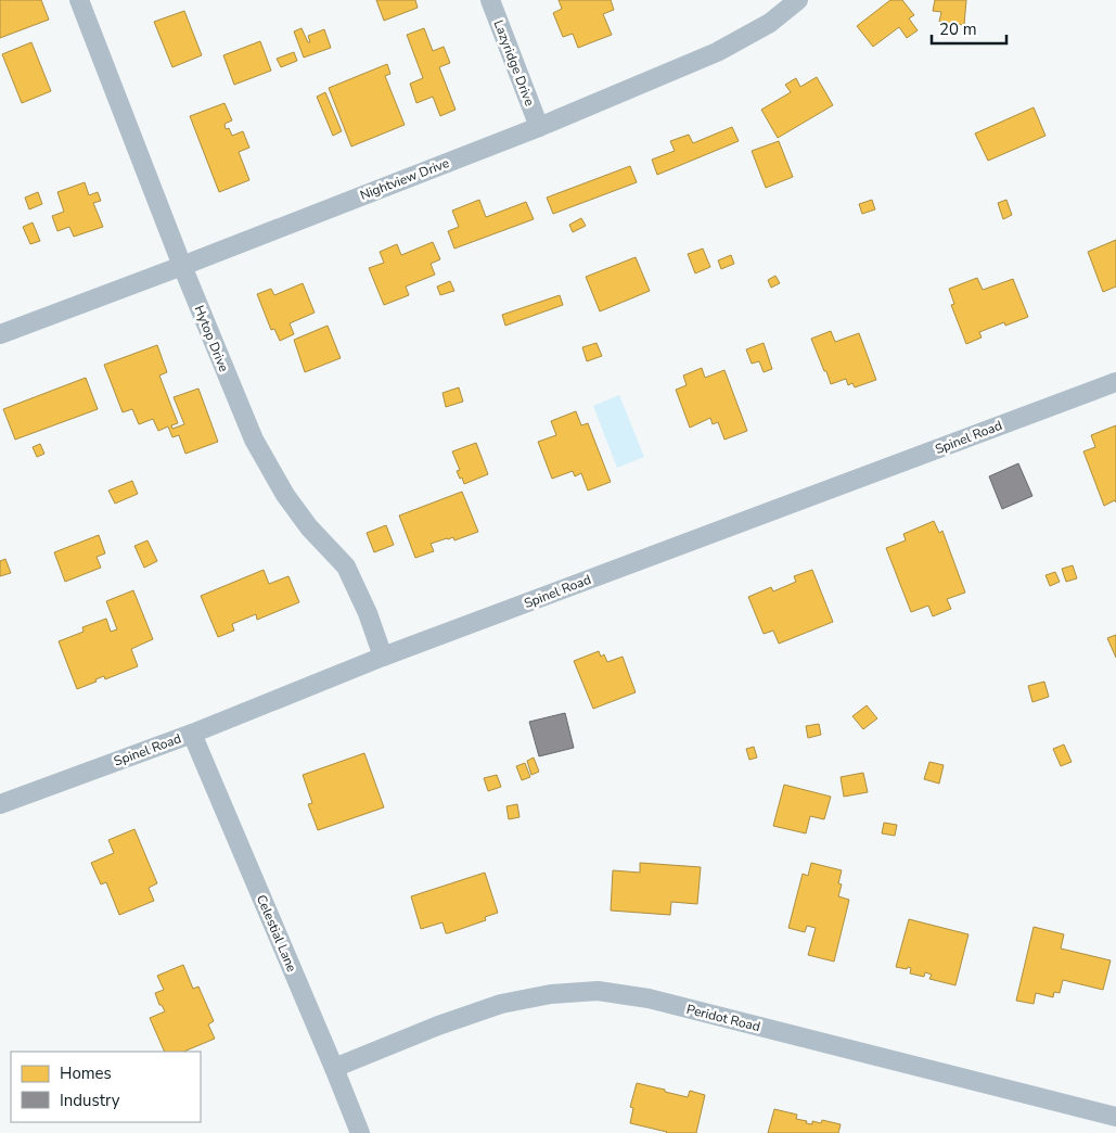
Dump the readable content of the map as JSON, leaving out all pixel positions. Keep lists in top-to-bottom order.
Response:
{
  "streets": {
    "street": [
      "Lazyridge Drive",
      "Nightview Drive",
      "Hytop Drive",
      "Spinel Road",
      "Celestial Lane",
      "Peridot Road"
    ]
  },
  "crossings": [
    ["Lazyridge Drive", "Nightview Drive"],
    ["Nightview Drive", "Hytop Drive"],
    ["Hytop Drive", "Spinel Road"],
    ["Spinel Road", "Celestial Lane"],
    ["Celestial Lane", "Peridot Road"]
  ],
  "legend": ["Homes", "Industry"],
  "scale_bar": "20 m"
}
